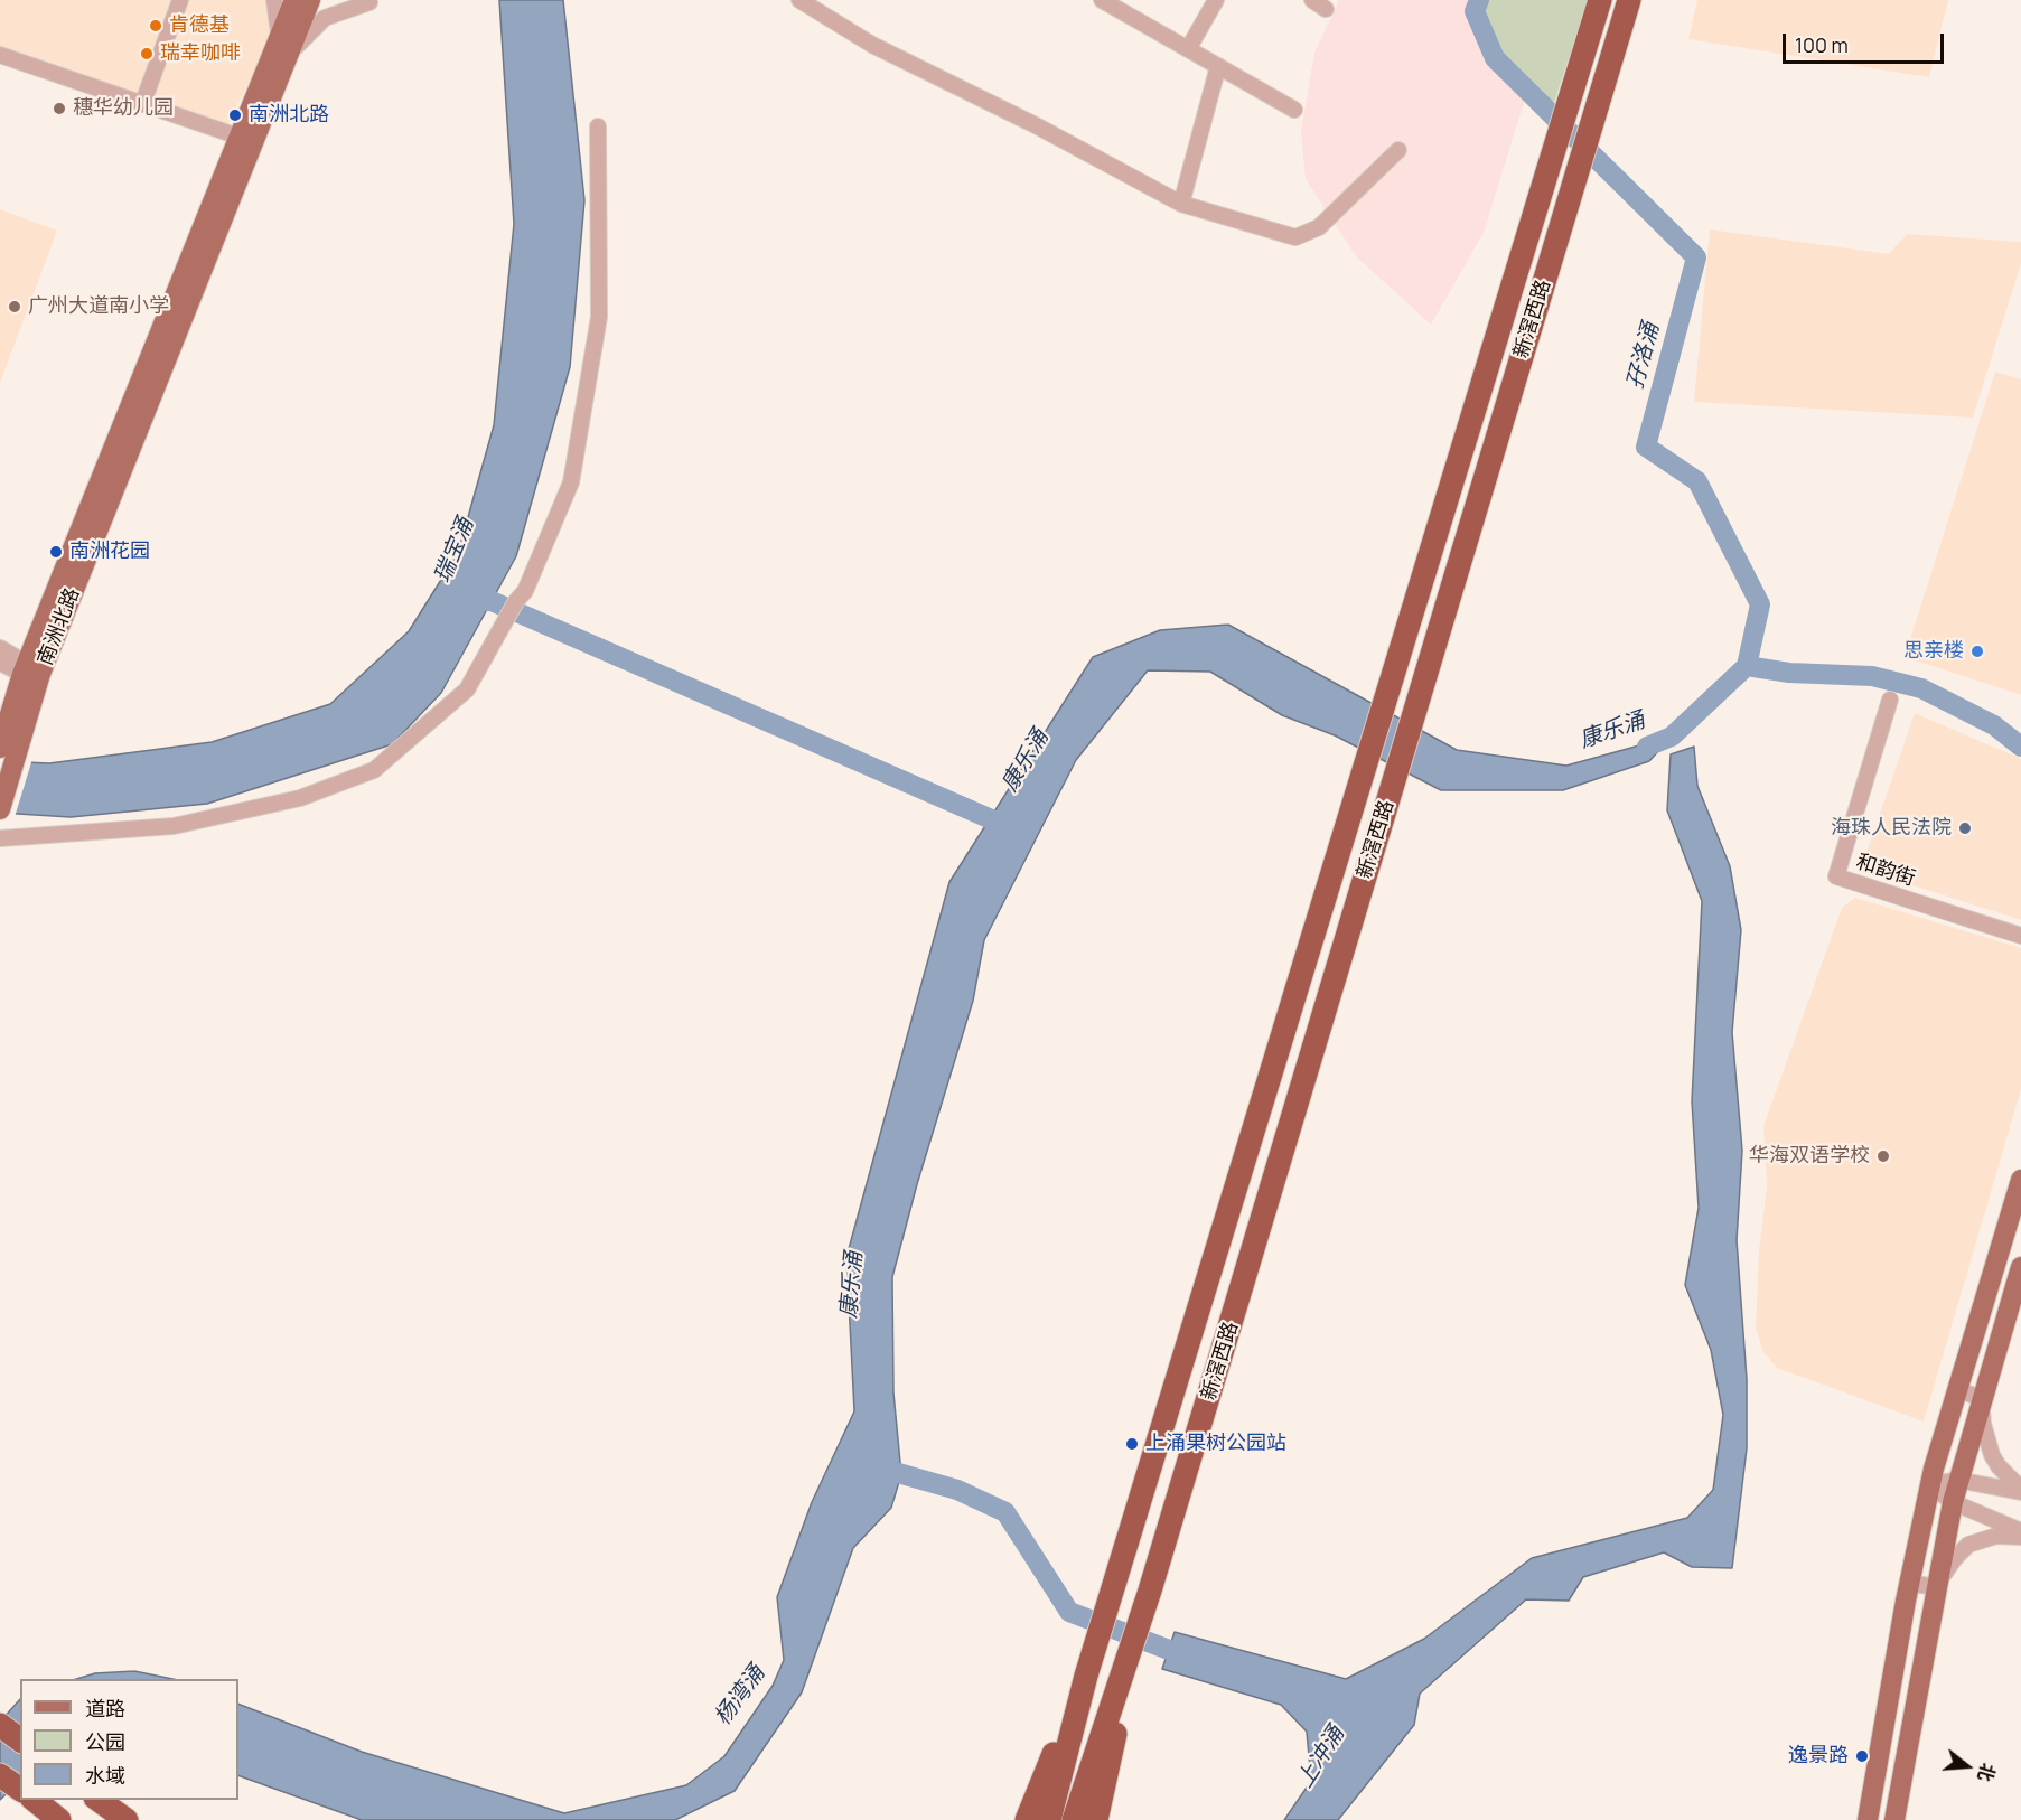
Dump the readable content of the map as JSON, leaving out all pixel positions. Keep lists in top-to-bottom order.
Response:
{
  "streets": {
    "highway": ["新滘西路"],
    "main road": ["南洲北路"],
    "street": ["和韵街"]
  },
  "water": [
    "孖洛涌",
    "瑞宝涌",
    "康乐涌",
    "杨湾涌",
    "上冲涌"
  ],
  "places": [
    "肯德基",
    "瑞幸咖啡",
    "穗华幼儿园",
    "南洲北路",
    "广州大道南小学",
    "南洲花园",
    "思亲楼",
    "海珠人民法院",
    "华海双语学校",
    "上涌果树公园站",
    "逸景路"
  ],
  "legend": ["道路", "公园", "水域"],
  "scale_bar": "100 m",
  "north": "right"
}
